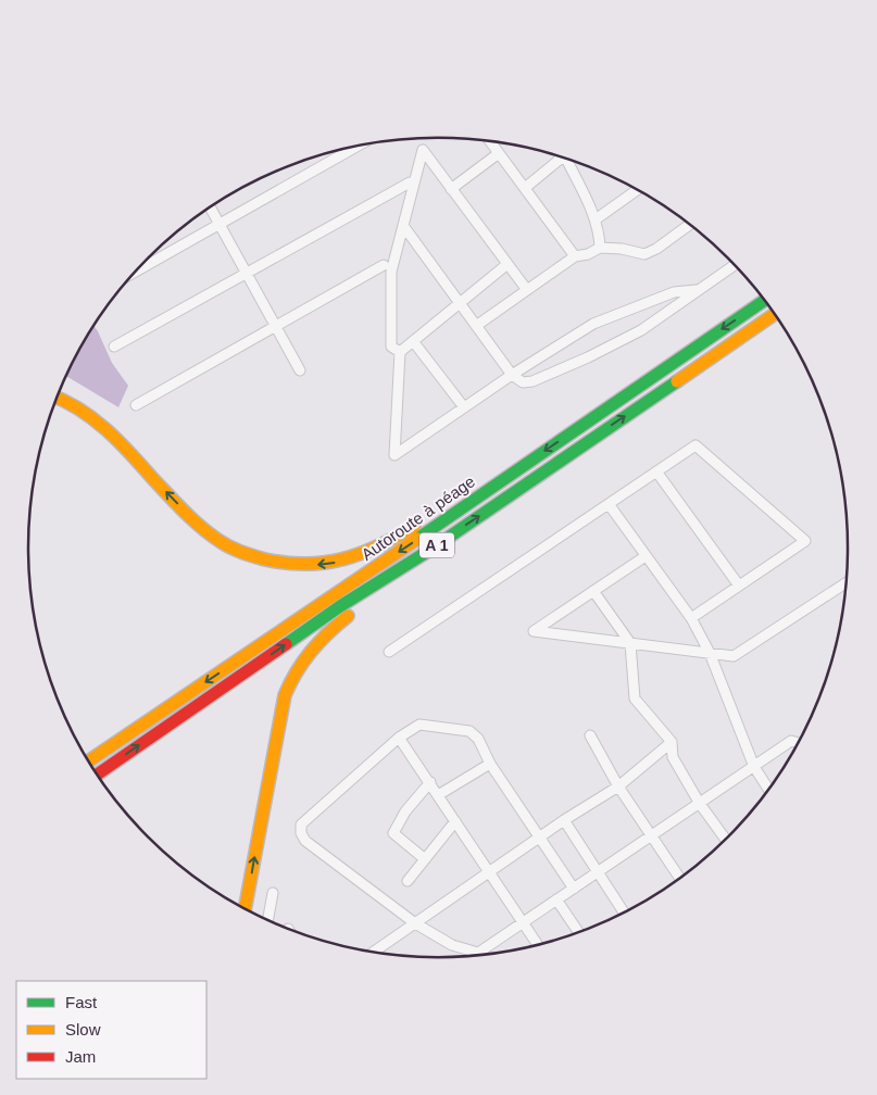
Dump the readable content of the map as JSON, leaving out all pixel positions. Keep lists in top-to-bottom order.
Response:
{
  "streets": {
    "highway": ["Autoroute à péage", "A 1"]
  },
  "legend": ["Fast", "Slow", "Jam"]
}
